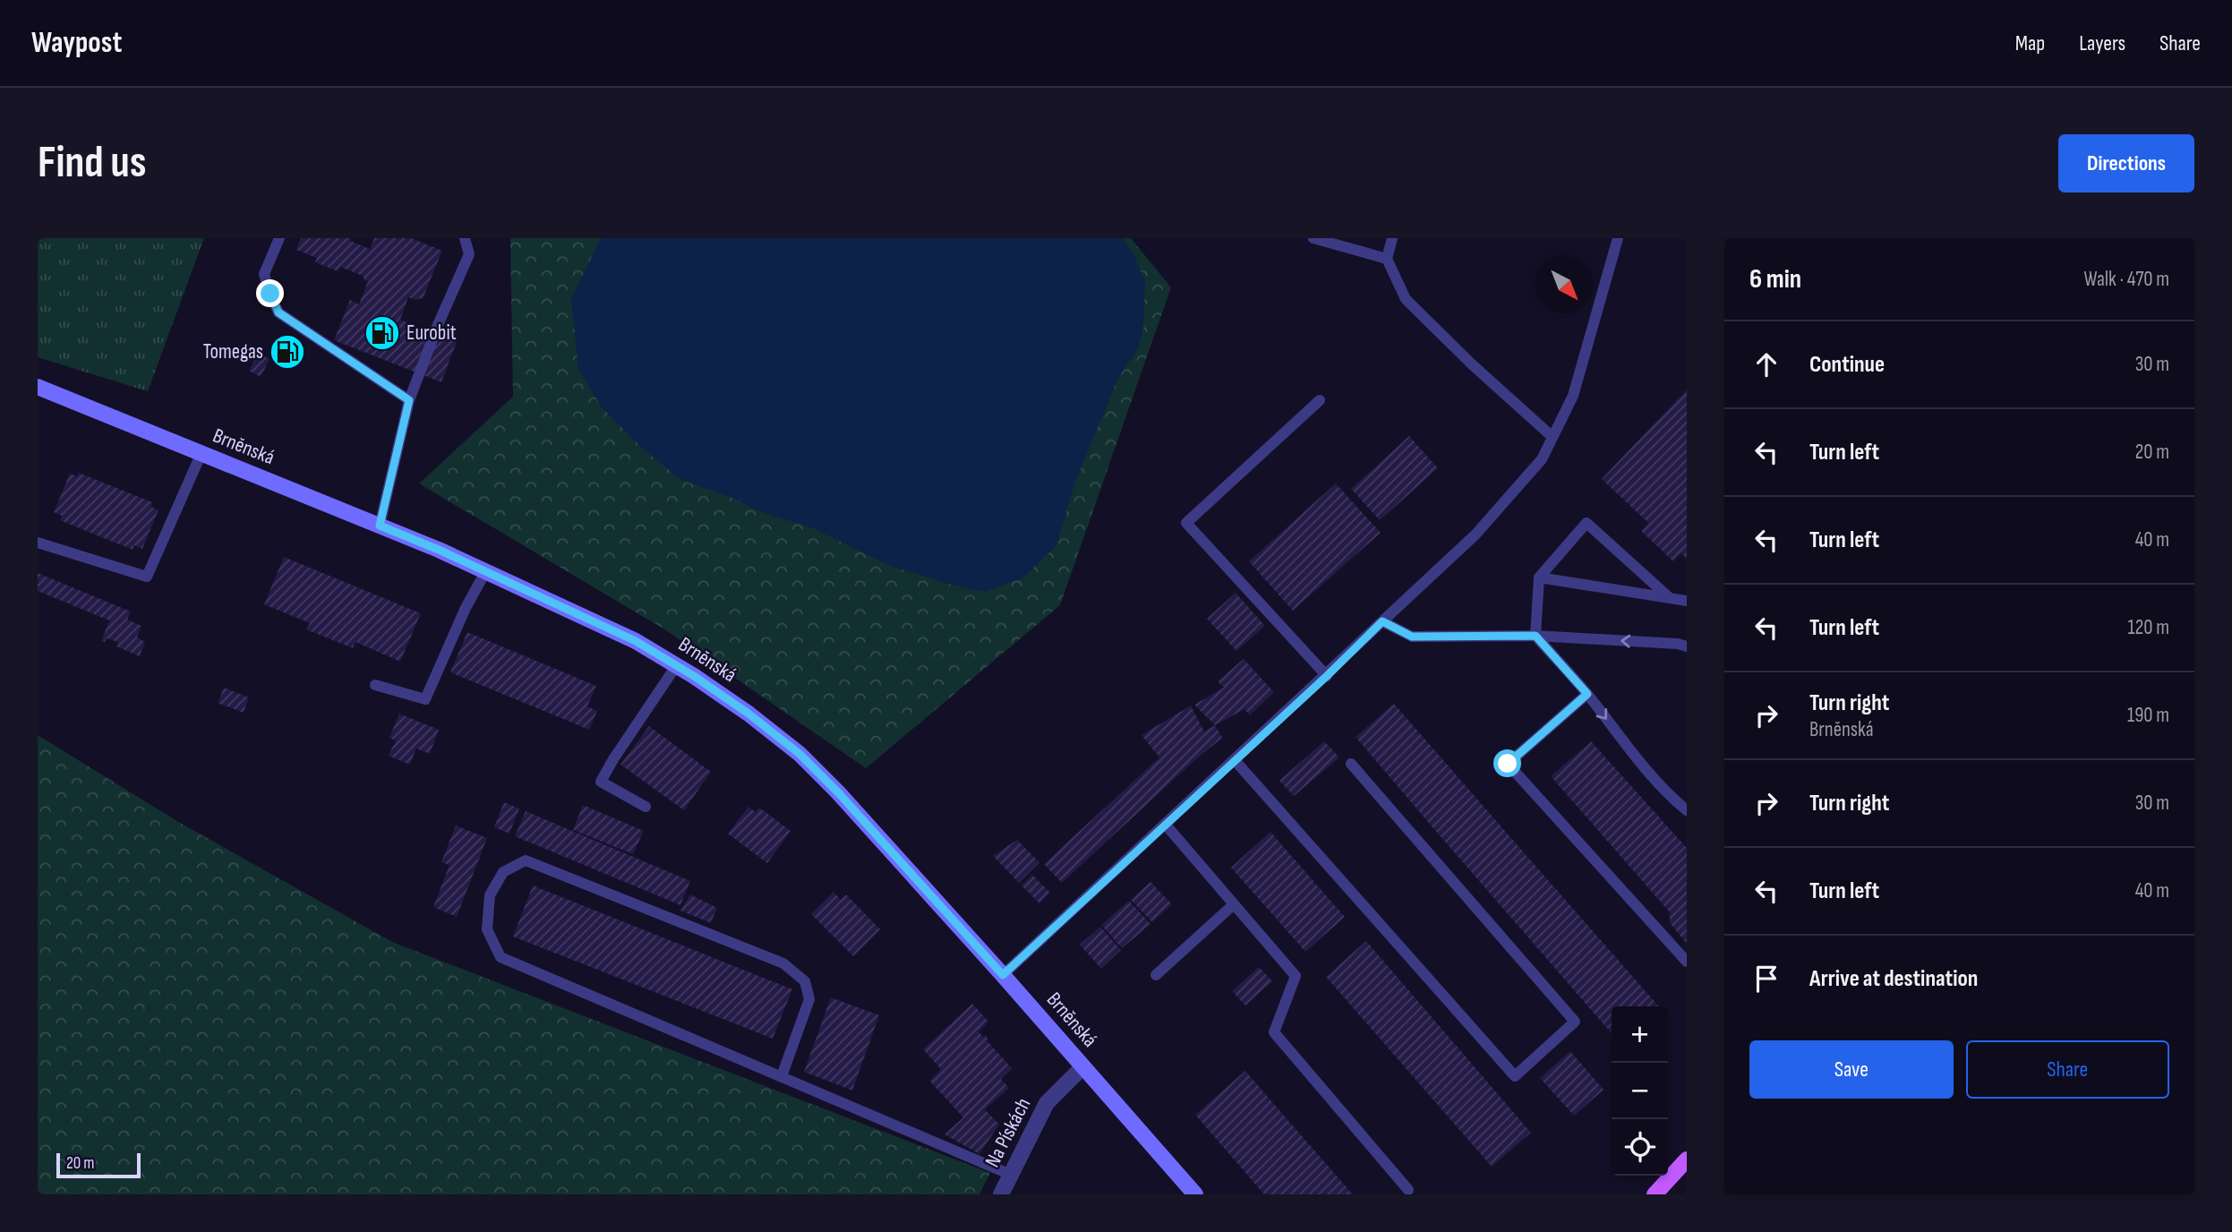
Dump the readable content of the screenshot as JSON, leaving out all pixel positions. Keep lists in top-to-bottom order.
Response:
{
  "streets": {
    "main road": ["Brněnská"],
    "street": ["Na Pískách"]
  },
  "crossings": [
    ["Brněnská", "Na Pískách"]
  ],
  "places": {
    "fuel station": ["Eurobit", "Tomegas"]
  },
  "scale_bar": "20 m",
  "north": "bottom right",
  "page": {
    "header": "Waypost",
    "nav": ["Map", "Layers", "Share"],
    "buttons": [
      "Directions",
      ["Save", "Share"]
    ],
    "title": "Find us",
    "heading": ["6 min", "Walk · 470 m"],
    "list": [
      ["Continue", "30 m"],
      ["Turn left", "20 m"],
      ["Turn left", "40 m"],
      ["Turn left", "120 m"],
      ["Turn right", "Brněnská", "190 m"],
      ["Turn right", "30 m"],
      ["Turn left", "40 m"],
      "Arrive at destination"
    ],
    "map_buttons": ["+", "−"],
    "scale": "20 m"
  }
}
